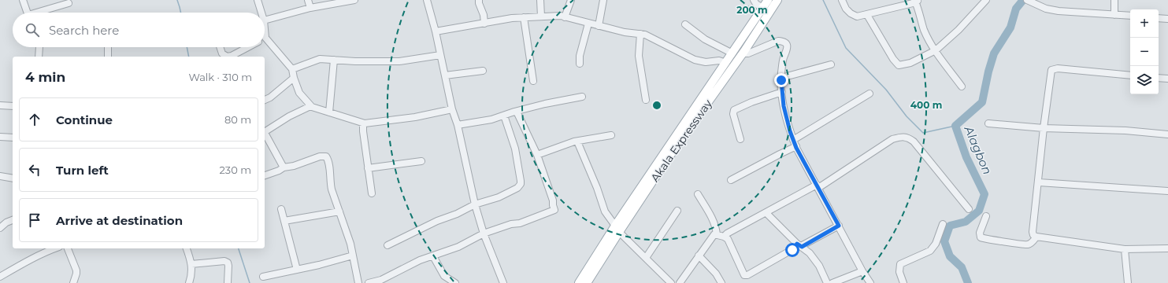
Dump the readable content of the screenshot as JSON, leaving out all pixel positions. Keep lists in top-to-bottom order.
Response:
{
  "streets": {
    "main road": ["Akala Expressway"]
  },
  "water": ["Alagbon"],
  "page": {
    "map_buttons": ["+", "−"],
    "search": "Search here",
    "heading": ["4 min", "Walk · 310 m"],
    "list": [
      ["Continue", "80 m"],
      ["Turn left", "230 m"],
      "Arrive at destination"
    ]
  },
  "rings": ["200 m", "400 m"]
}
